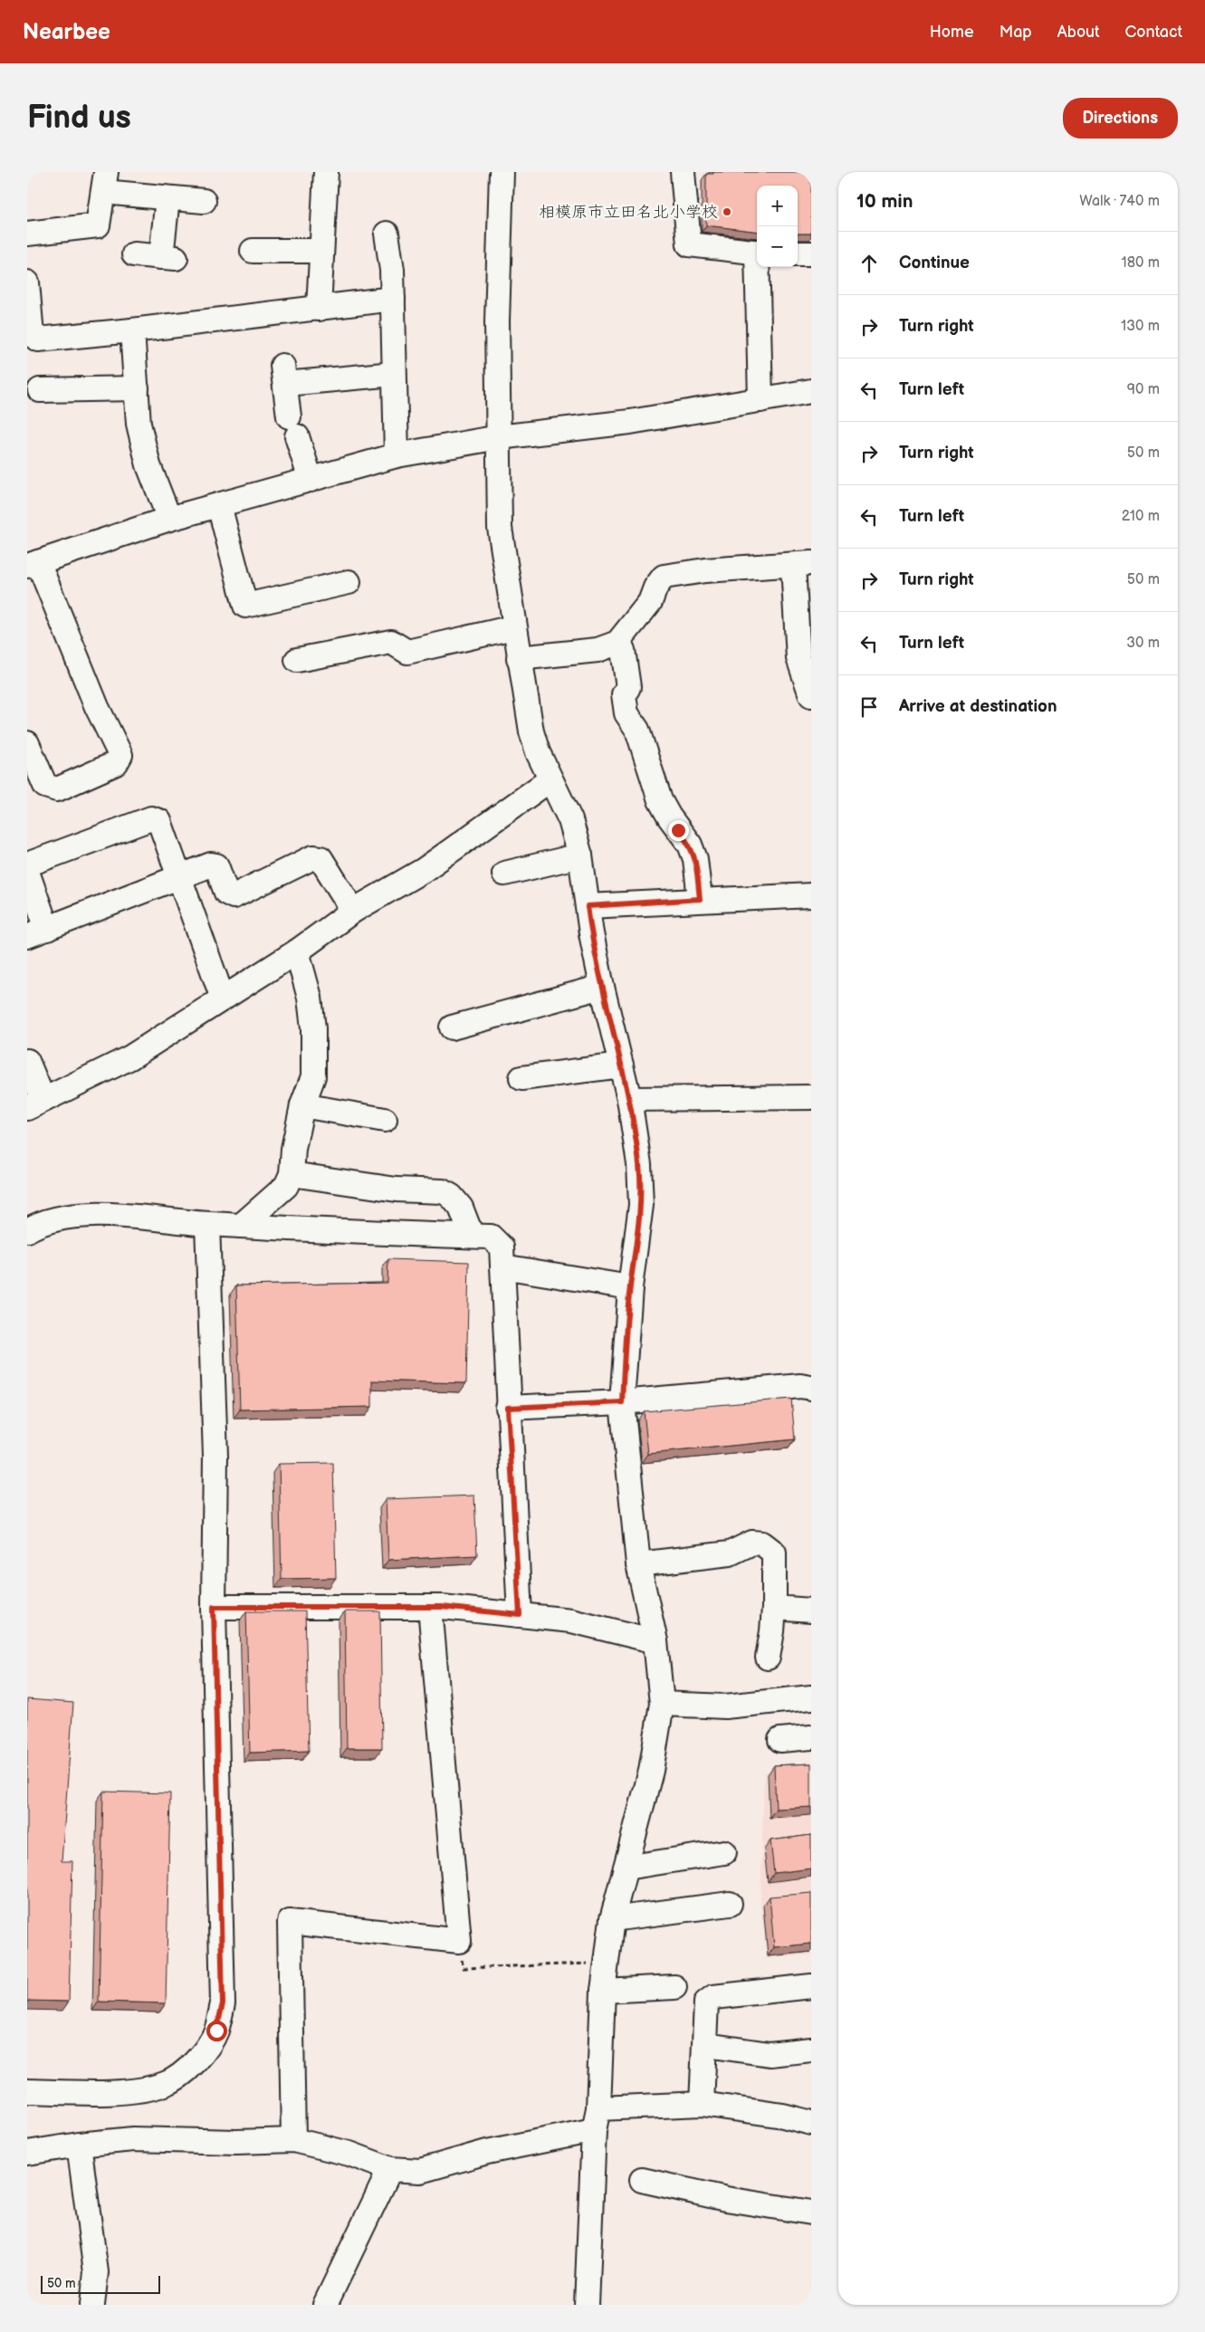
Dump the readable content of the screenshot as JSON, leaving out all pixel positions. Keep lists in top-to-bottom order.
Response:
{
  "places": ["相模原市立田名北小学校"],
  "scale_bar": "50 m",
  "page": {
    "header": "Nearbee",
    "nav": [
      "Home",
      "Map",
      "About",
      "Contact"
    ],
    "buttons": "Directions",
    "title": "Find us",
    "heading": ["10 min", "Walk · 740 m"],
    "map_buttons": ["+", "−"],
    "list": [
      ["Continue", "180 m"],
      ["Turn right", "130 m"],
      ["Turn left", "90 m"],
      ["Turn right", "50 m"],
      ["Turn left", "210 m"],
      ["Turn right", "50 m"],
      ["Turn left", "30 m"],
      "Arrive at destination"
    ],
    "scale": "50 m"
  }
}
